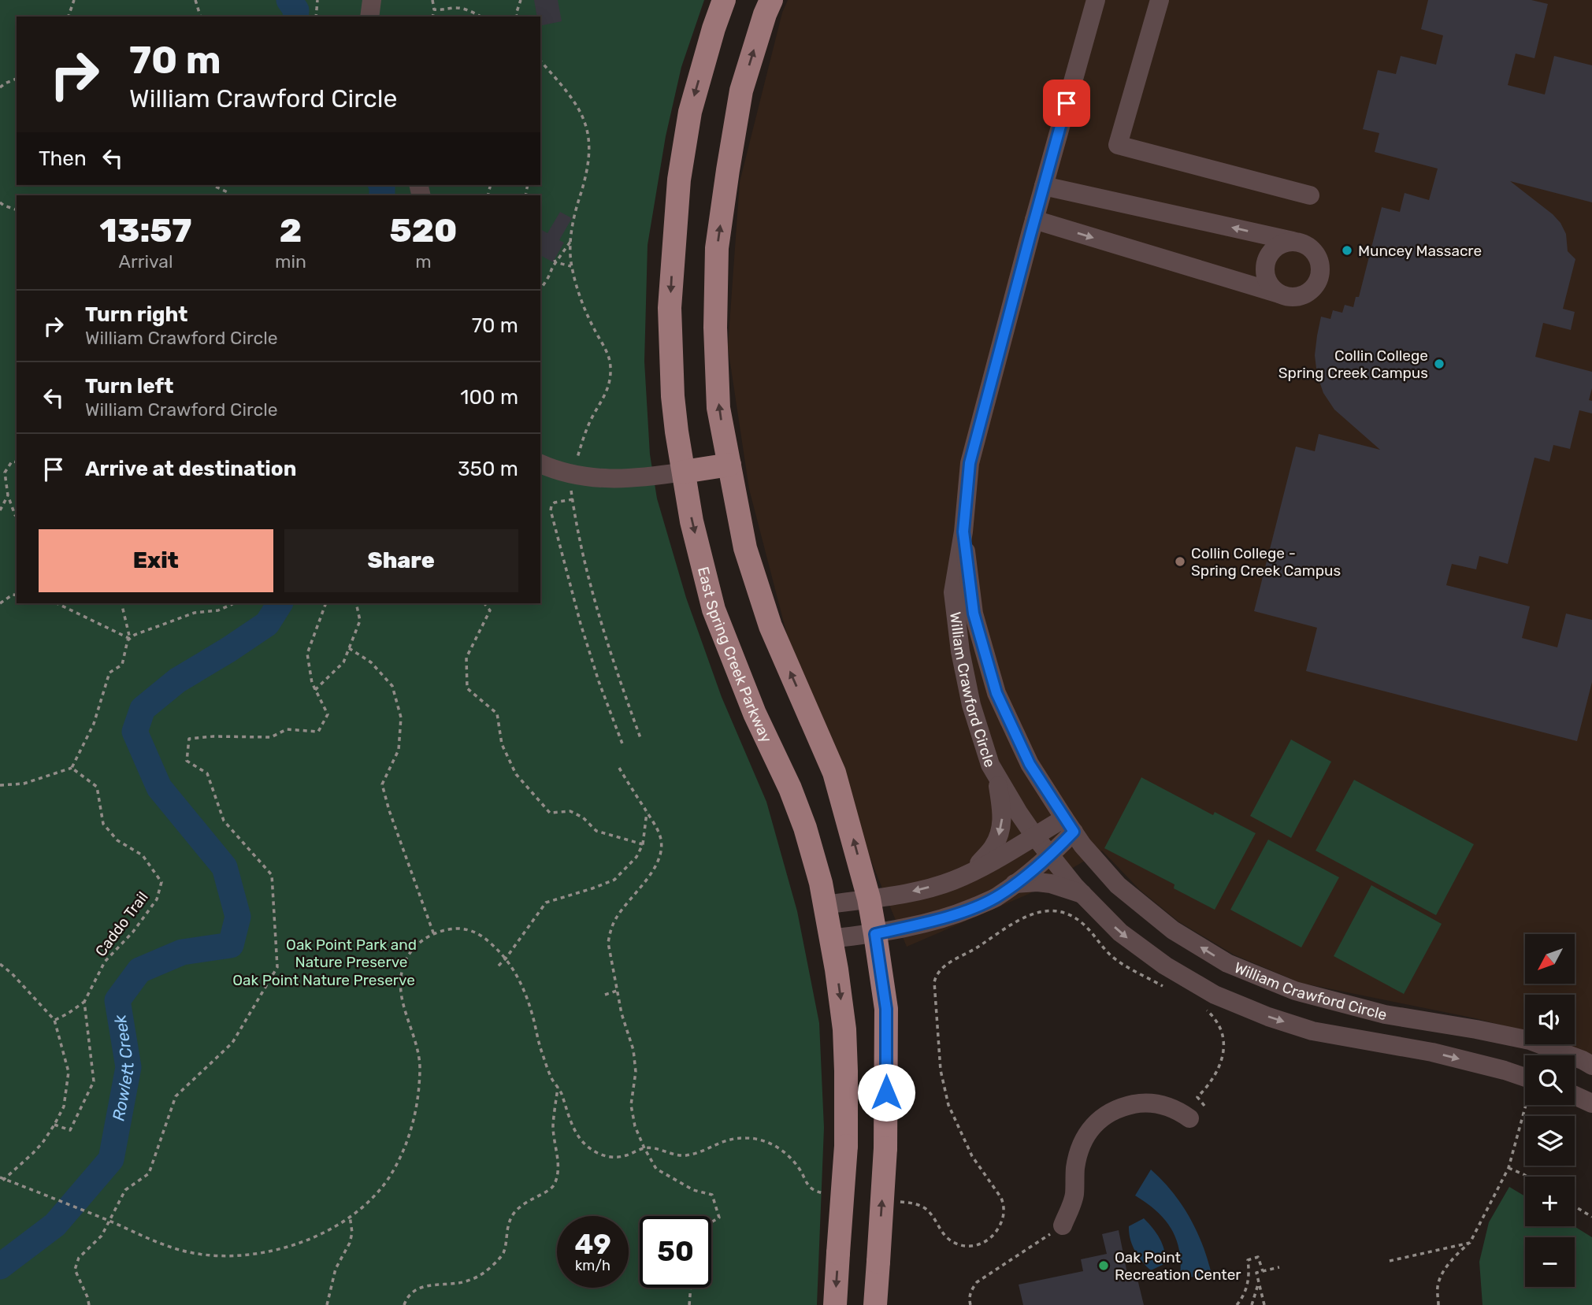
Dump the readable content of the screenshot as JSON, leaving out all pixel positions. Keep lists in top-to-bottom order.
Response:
{
  "streets": {
    "main road": ["East Spring Creek Parkway"],
    "lane": ["William Crawford Circle"],
    "path": ["Caddo Trail"]
  },
  "water": ["Rowlett Creek"],
  "parks": ["Oak Point Park and Nature Preserve", "Oak Point Nature Preserve"],
  "places": [
    "Muncey Massacre",
    "Collin College Spring Creek Campus",
    "Collin College - Spring Creek Campus",
    "Oak Point Recreation Center"
  ],
  "north": "bottom left",
  "page": {
    "turn": ["70 m", "William Crawford Circle"],
    "then": "Then",
    "eta": [
      "13:57",
      "Arrival",
      "2",
      "min",
      "520",
      "m"
    ],
    "list": [
      {
        "name": "Turn right",
        "note": "William Crawford Circle",
        "value": "70 m"
      },
      {
        "name": "Turn left",
        "note": "William Crawford Circle",
        "value": "100 m"
      },
      {
        "name": "Arrive at destination",
        "value": "350 m"
      }
    ],
    "buttons": ["Exit", "Share"],
    "map_buttons": ["+", "−"],
    "speed": "49 km/h",
    "limit": "50"
  }
}
